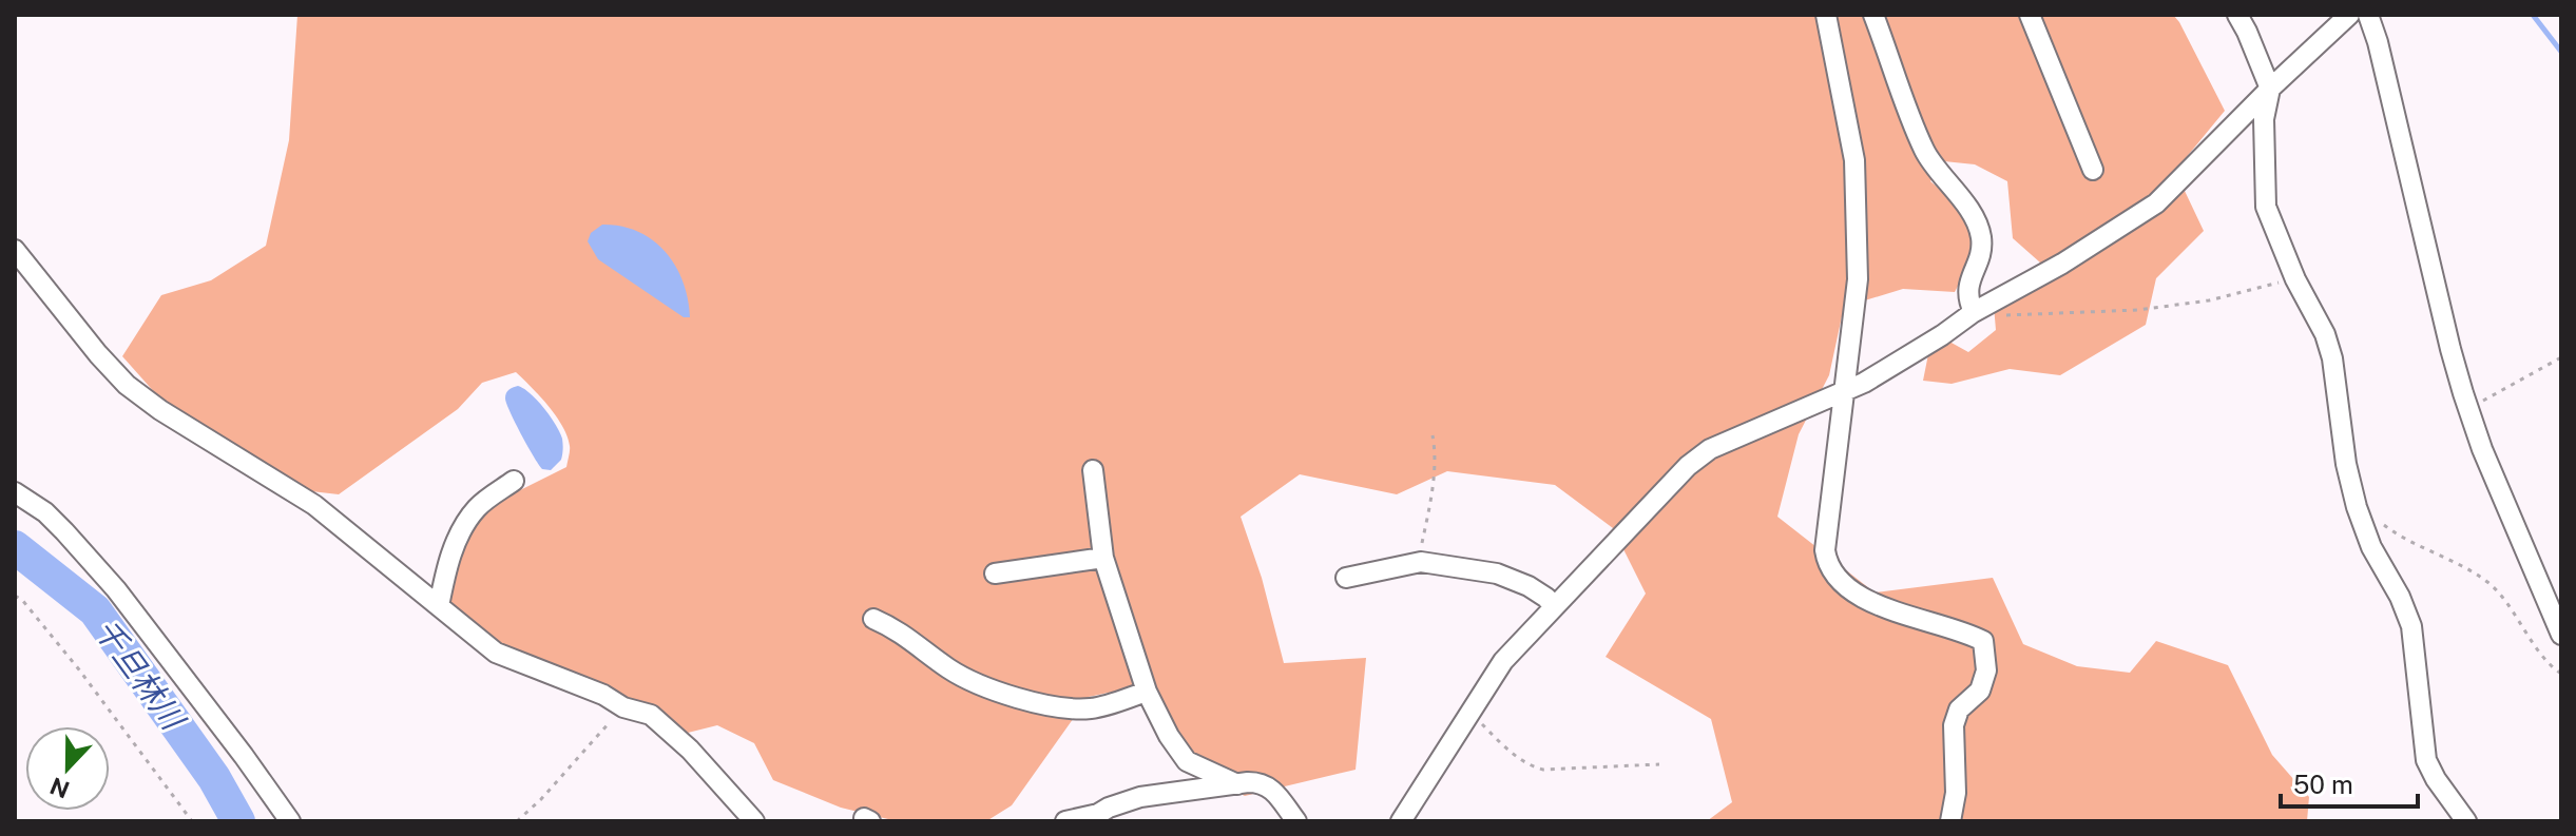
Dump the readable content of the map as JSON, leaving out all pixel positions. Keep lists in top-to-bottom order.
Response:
{
  "water": ["千旦林川"],
  "scale_bar": "50 m",
  "north": "bottom"
}
